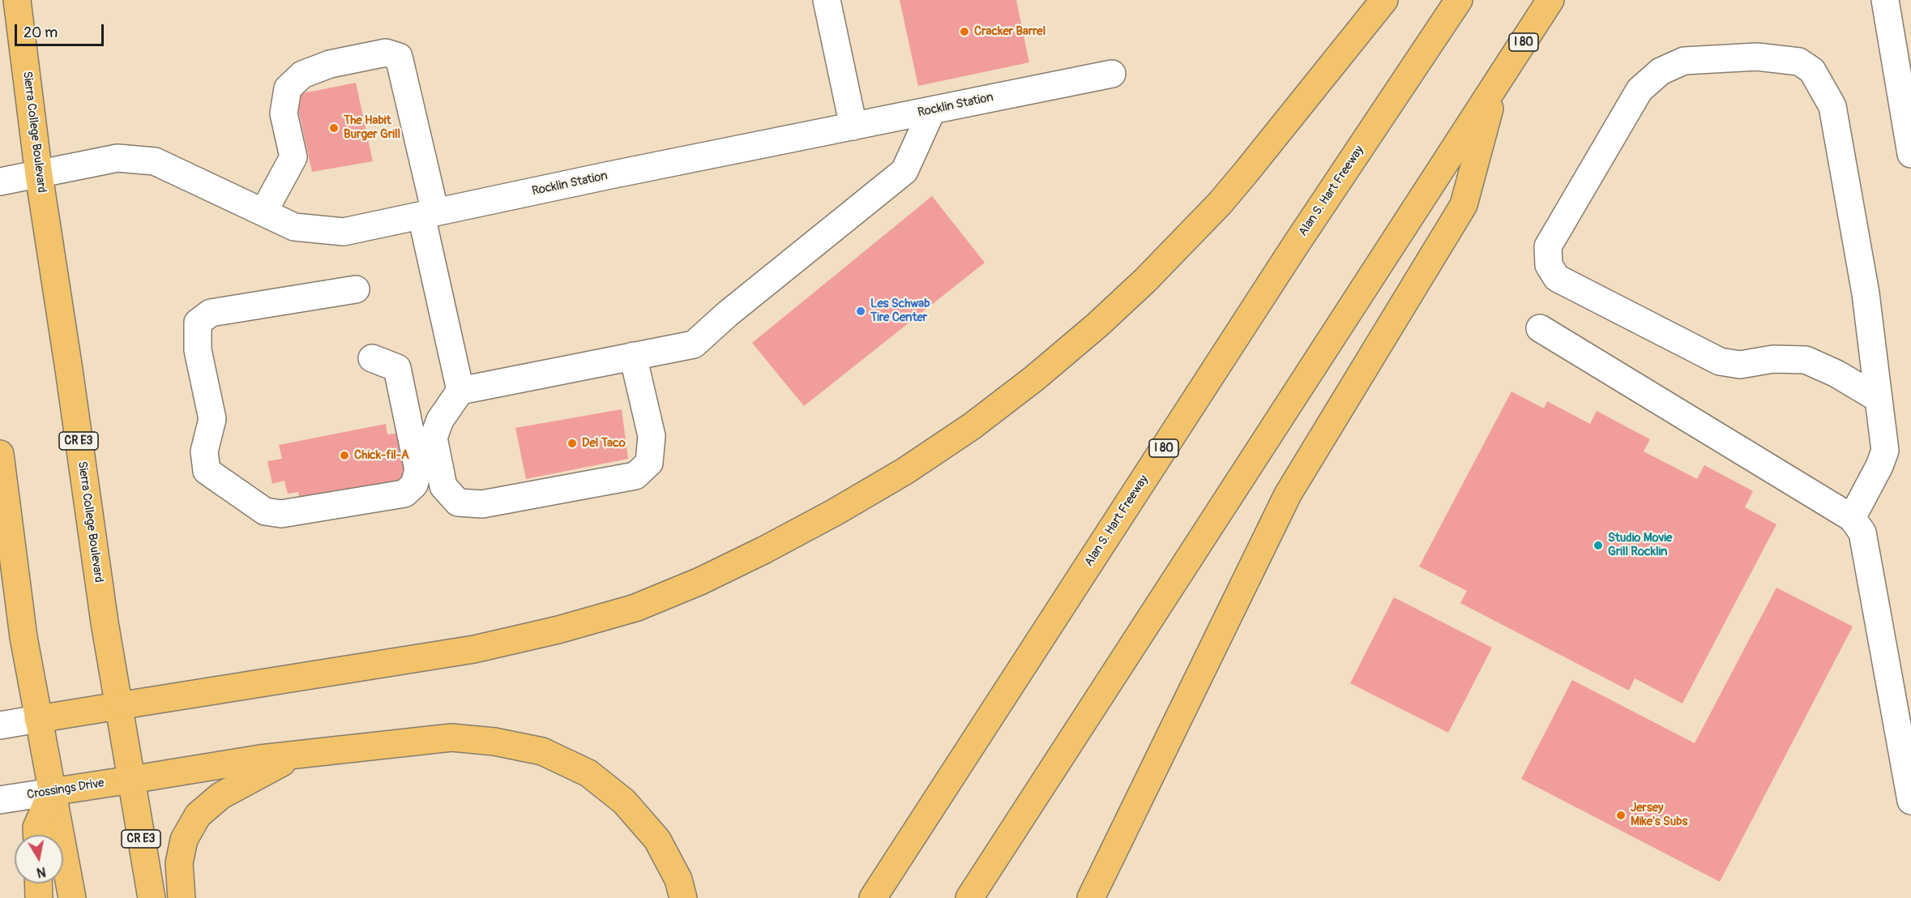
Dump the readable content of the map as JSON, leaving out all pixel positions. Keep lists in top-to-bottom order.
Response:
{
  "streets": {
    "main road": [
      "I 80",
      "Sierra College Boulevard",
      "Alan S. Hart Freeway",
      "CR E3",
      "Crossings Drive"
    ],
    "street": ["Rocklin Station"]
  },
  "crossings": [
    ["Rocklin Station", "Sierra College Boulevard"],
    ["Sierra College Boulevard", "Crossings Drive"]
  ],
  "places": [
    "Cracker Barrel",
    "The Habit Burger Grill",
    "Les Schwab Tire Center",
    "Del Taco",
    "Chick-fil-A",
    "Studio Movie Grill Rocklin",
    "Jersey Mike's Subs"
  ],
  "scale_bar": "20 m",
  "north": "bottom"
}
